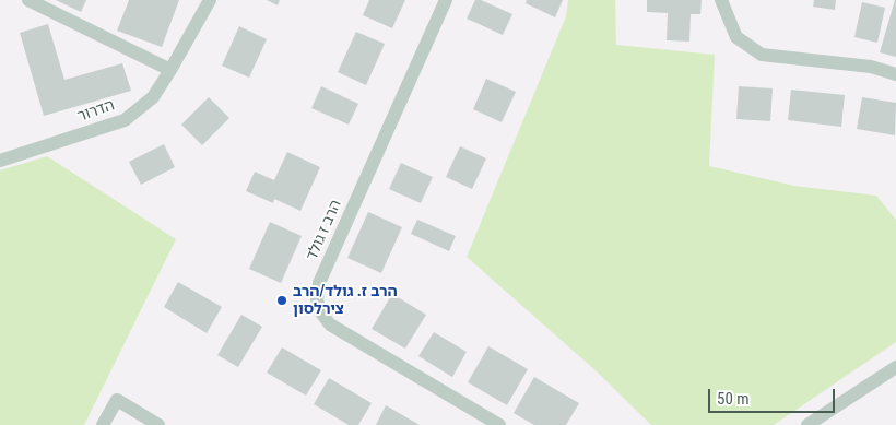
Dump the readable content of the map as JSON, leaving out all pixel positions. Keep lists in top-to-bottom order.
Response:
{
  "streets": {
    "street": ["הדרור", "הרב ז גולד"]
  },
  "places": ["הרב ז. גולד/הרב צירלסון"],
  "scale_bar": "50 m"
}
